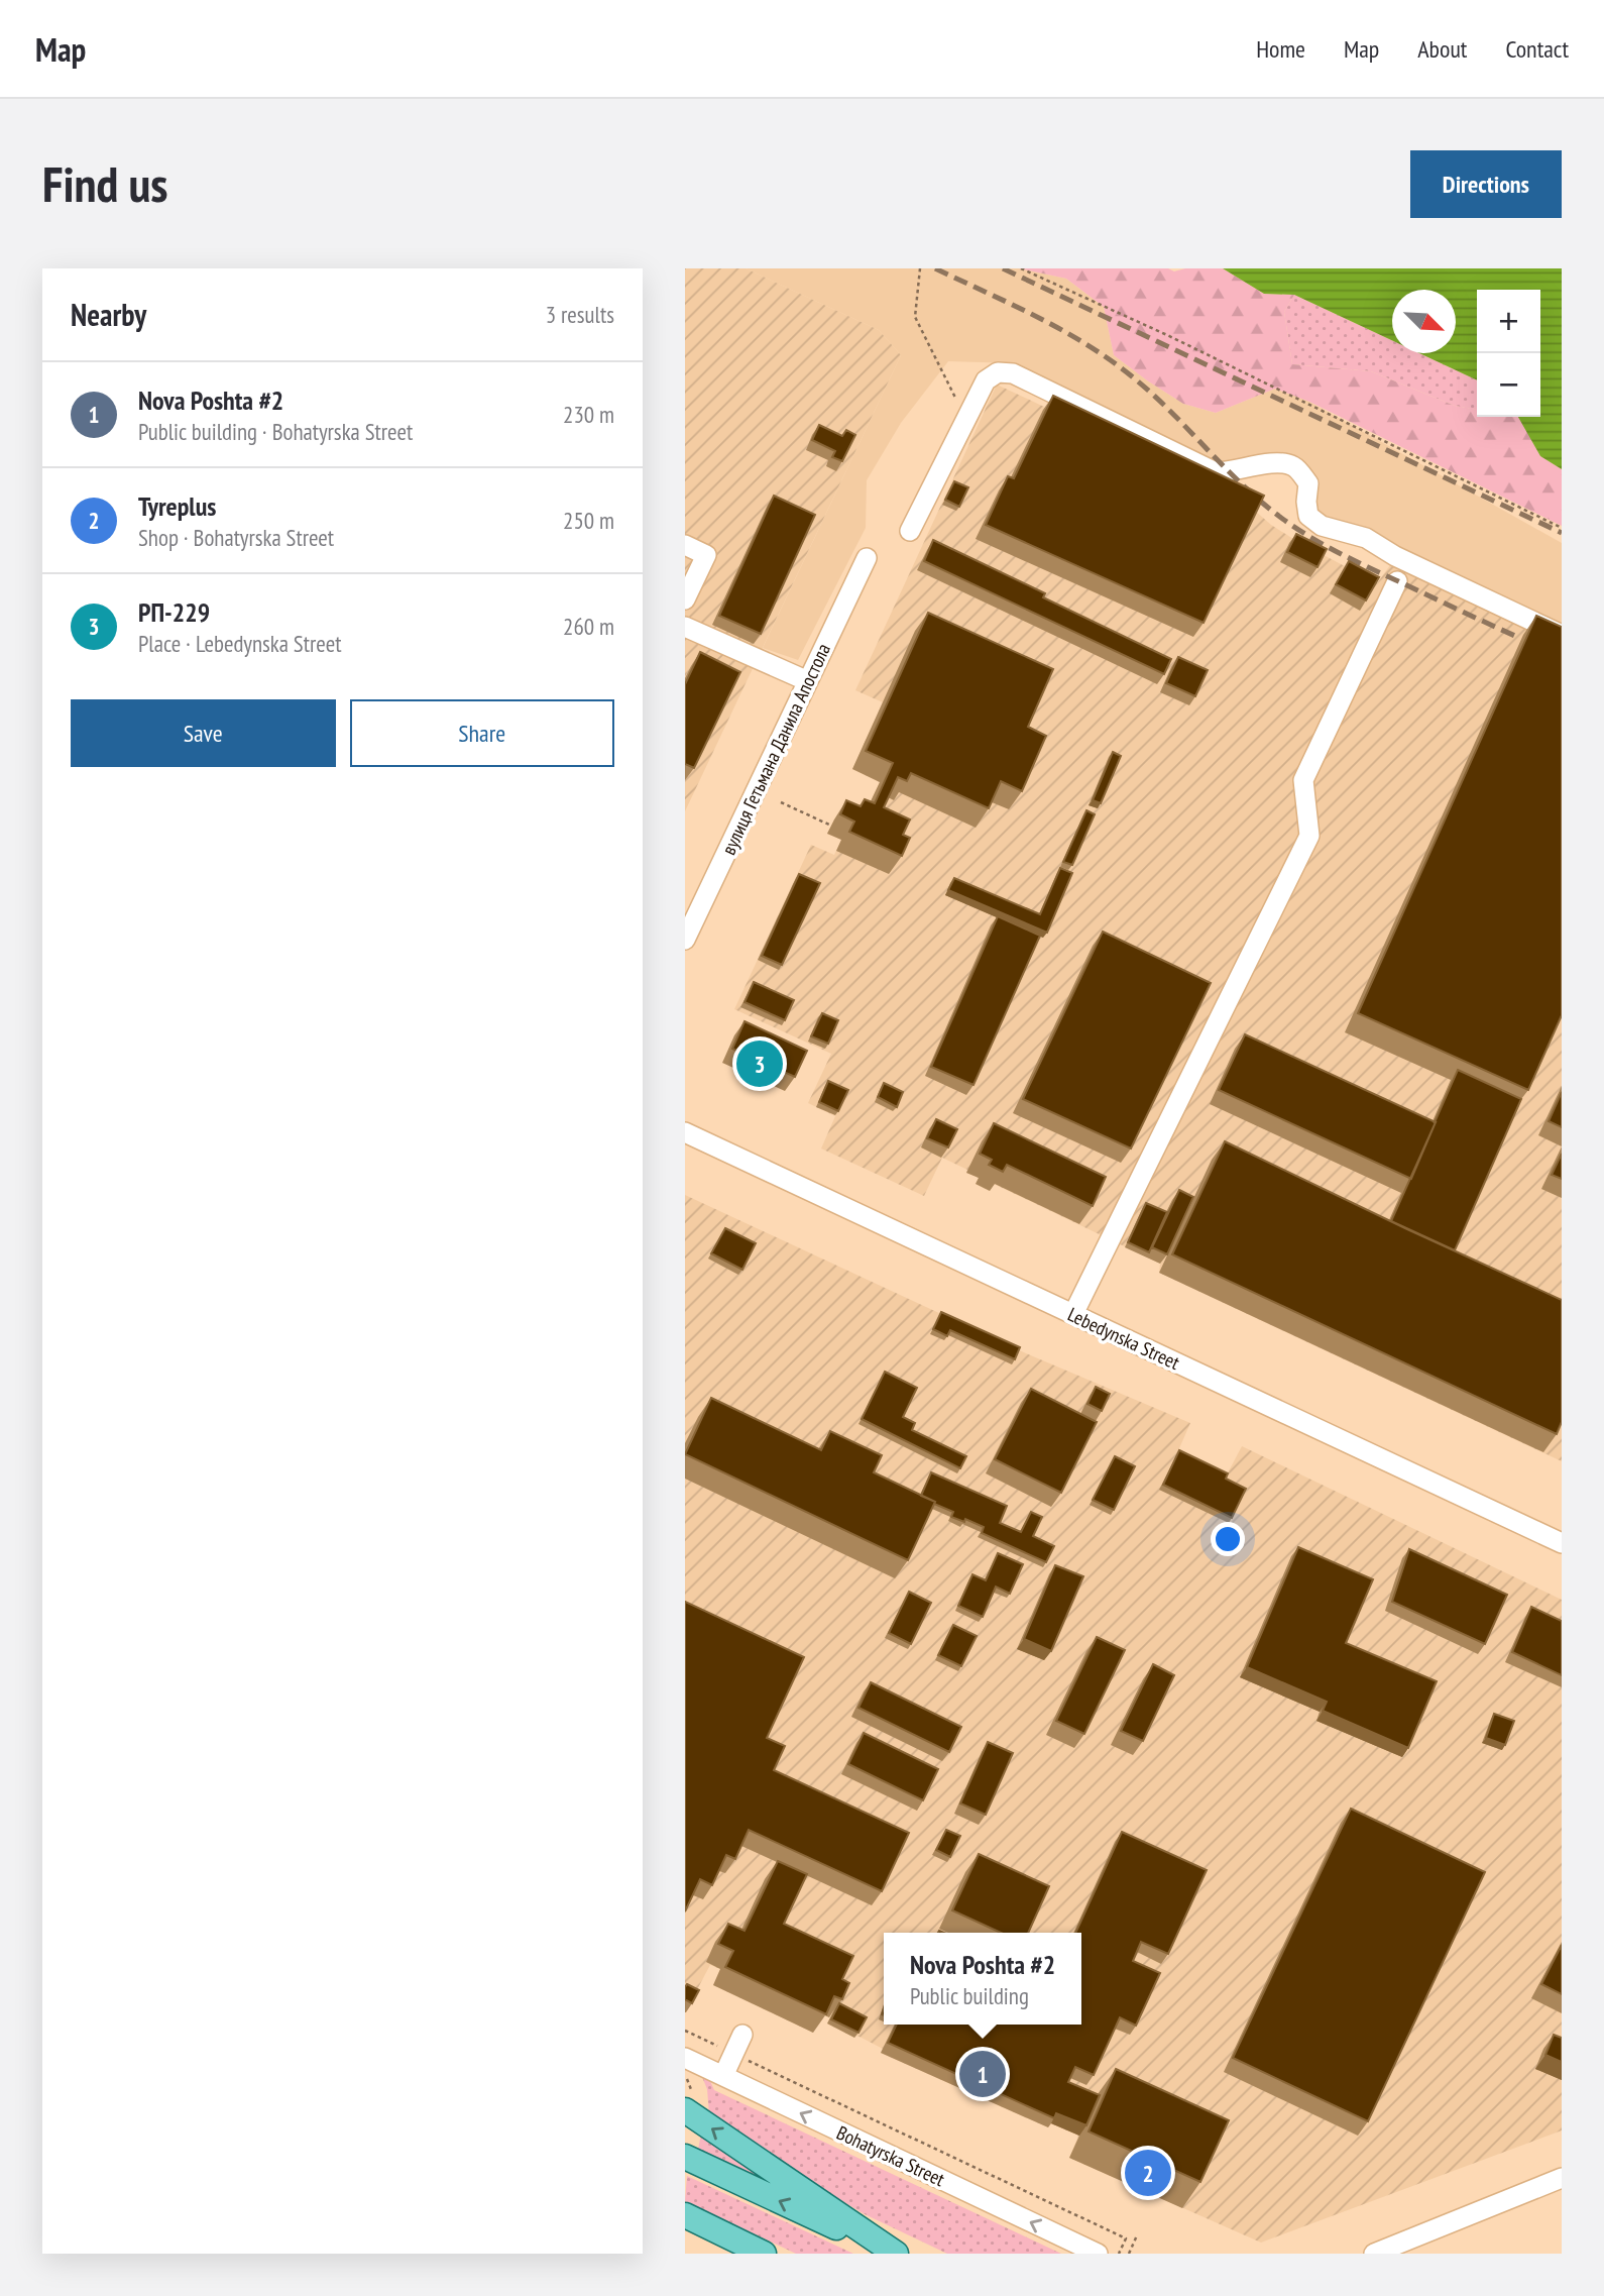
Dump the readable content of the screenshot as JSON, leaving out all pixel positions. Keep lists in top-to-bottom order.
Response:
{
  "streets": {
    "street": ["вулиця Гетьмана Данила Апостола", "Lebedynska Street", "Bohatyrska Street"]
  },
  "one_way": ["Bohatyrska Street"],
  "north": "bottom right",
  "page": {
    "header": "Map",
    "nav": [
      "Home",
      "Map",
      "About",
      "Contact"
    ],
    "buttons": [
      "Directions",
      ["Save", "Share"]
    ],
    "title": "Find us",
    "heading": ["Nearby", "3 results"],
    "map_buttons": ["+", "−"],
    "list": [
      {
        "mark": "1",
        "name": "Nova Poshta #2",
        "note": "Public building · Bohatyrska Street",
        "value": "230 m"
      },
      {
        "mark": "2",
        "name": "Tyreplus",
        "note": "Shop · Bohatyrska Street",
        "value": "250 m"
      },
      {
        "mark": "3",
        "name": "РП-229",
        "note": "Place · Lebedynska Street",
        "value": "260 m"
      }
    ],
    "pins": ["3", "1", "2"],
    "popup": ["Nova Poshta #2", "Public building"]
  }
}
